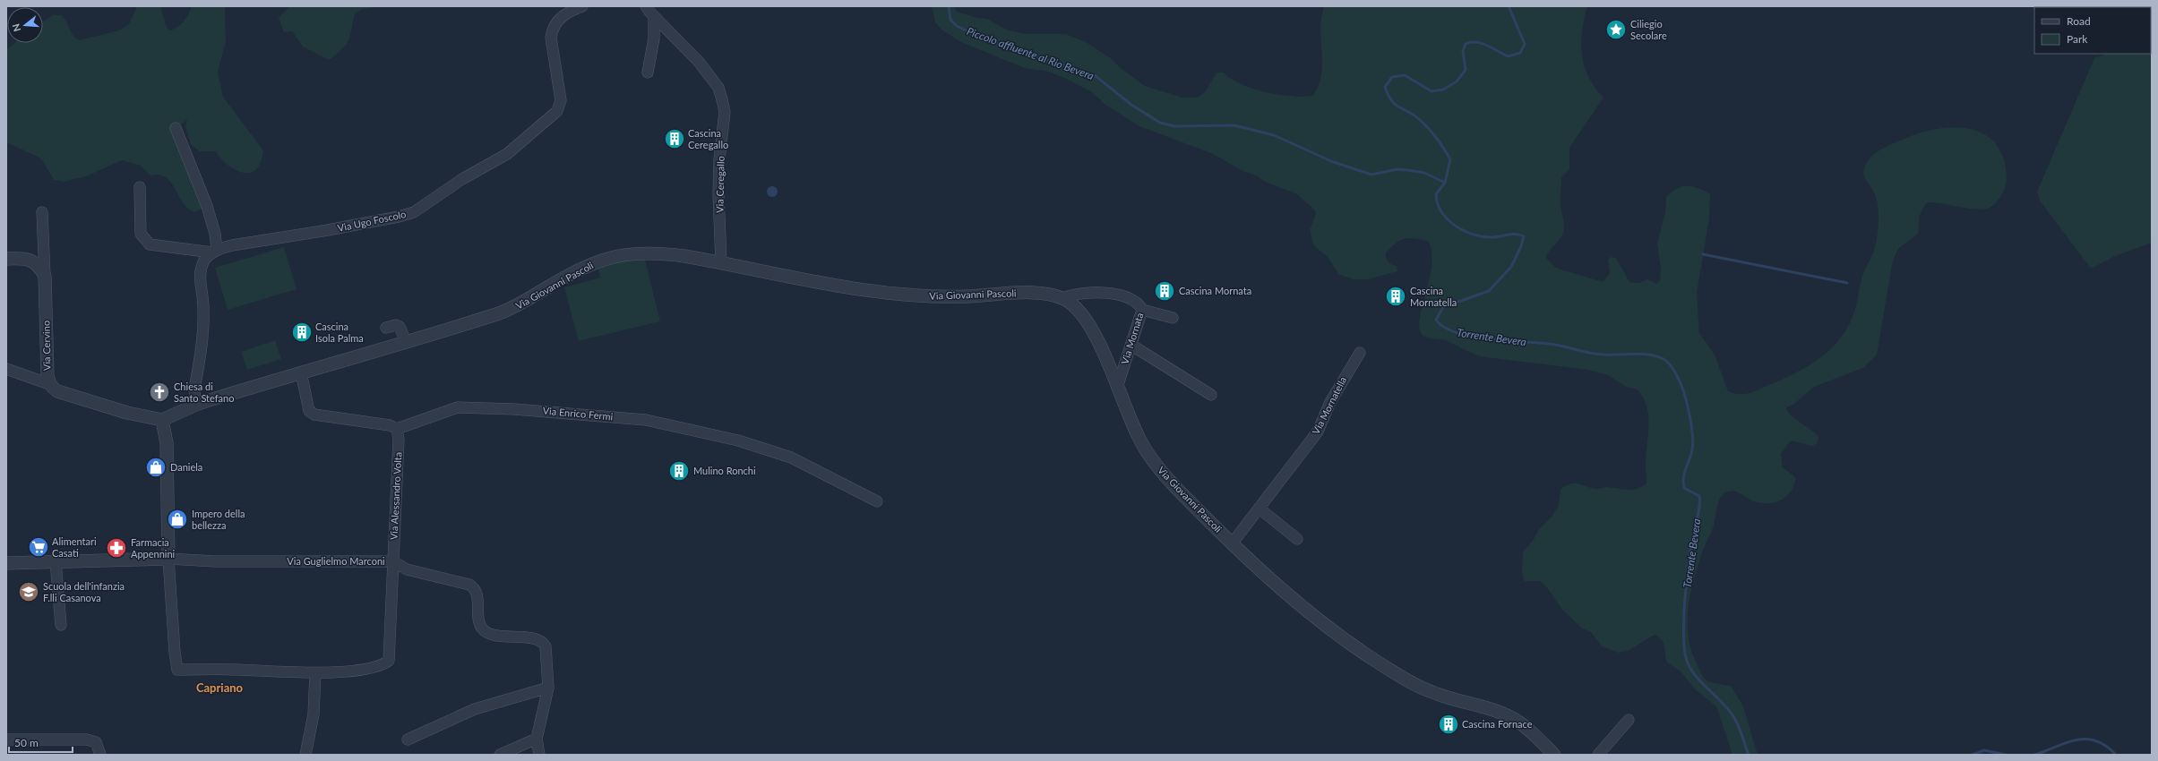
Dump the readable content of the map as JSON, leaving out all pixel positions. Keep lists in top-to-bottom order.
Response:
{
  "streets": {
    "street": [
      "Via Ceregallo",
      "Via Ugo Foscolo",
      "Via Giovanni Pascoli",
      "Via Mornata",
      "Via Cervino",
      "Via Mornatella",
      "Via Enrico Fermi",
      "Via Alessandro Volta",
      "Via Guglielmo Marconi"
    ]
  },
  "crossings": [
    ["Via Ceregallo", "Via Giovanni Pascoli"],
    ["Via Giovanni Pascoli", "Via Mornata"],
    ["Via Giovanni Pascoli", "Via Mornatella"],
    ["Via Enrico Fermi", "Via Alessandro Volta"],
    ["Via Alessandro Volta", "Via Guglielmo Marconi"]
  ],
  "districts": ["Capriano"],
  "water": ["Piccolo affluente al Rio Bevera", "Torrente Bevera"],
  "places": {
    "place": ["Ciliegio Secolare"],
    "building": [
      "Cascina Ceregallo",
      "Cascina Mornata",
      "Cascina Mornatella",
      "Cascina Isola Palma",
      "Mulino Ronchi",
      "Cascina Fornace"
    ],
    "church": ["Chiesa di Santo Stefano"],
    "shop": ["Daniela", "Impero della bellezza"],
    "supermarket": ["Alimentari Casati"],
    "pharmacy": ["Farmacia Appennini"],
    "school or university": ["Scuola dell'infanzia F.lli Casanova"]
  },
  "legend": ["Road", "Park"],
  "scale_bar": "50 m",
  "north": "left"
}
